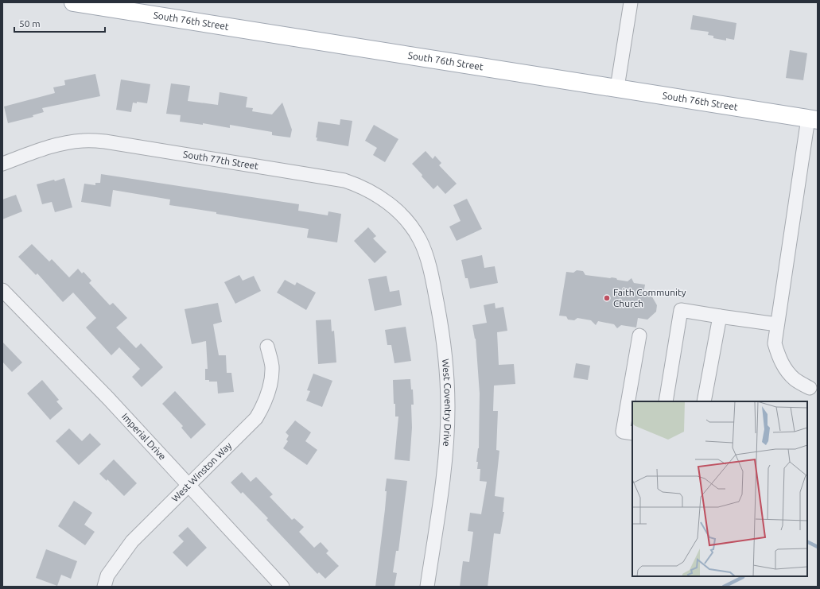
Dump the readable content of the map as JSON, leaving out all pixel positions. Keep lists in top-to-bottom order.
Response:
{
  "streets": {
    "main road": ["South 76th Street"],
    "street": [
      "South 77th Street",
      "West Coventry Drive",
      "Imperial Drive",
      "West Winston Way"
    ]
  },
  "crossings": [
    ["South 77th Street", "West Coventry Drive"],
    ["Imperial Drive", "West Winston Way"]
  ],
  "places": ["Faith Community Church"],
  "scale_bar": "50 m"
}
